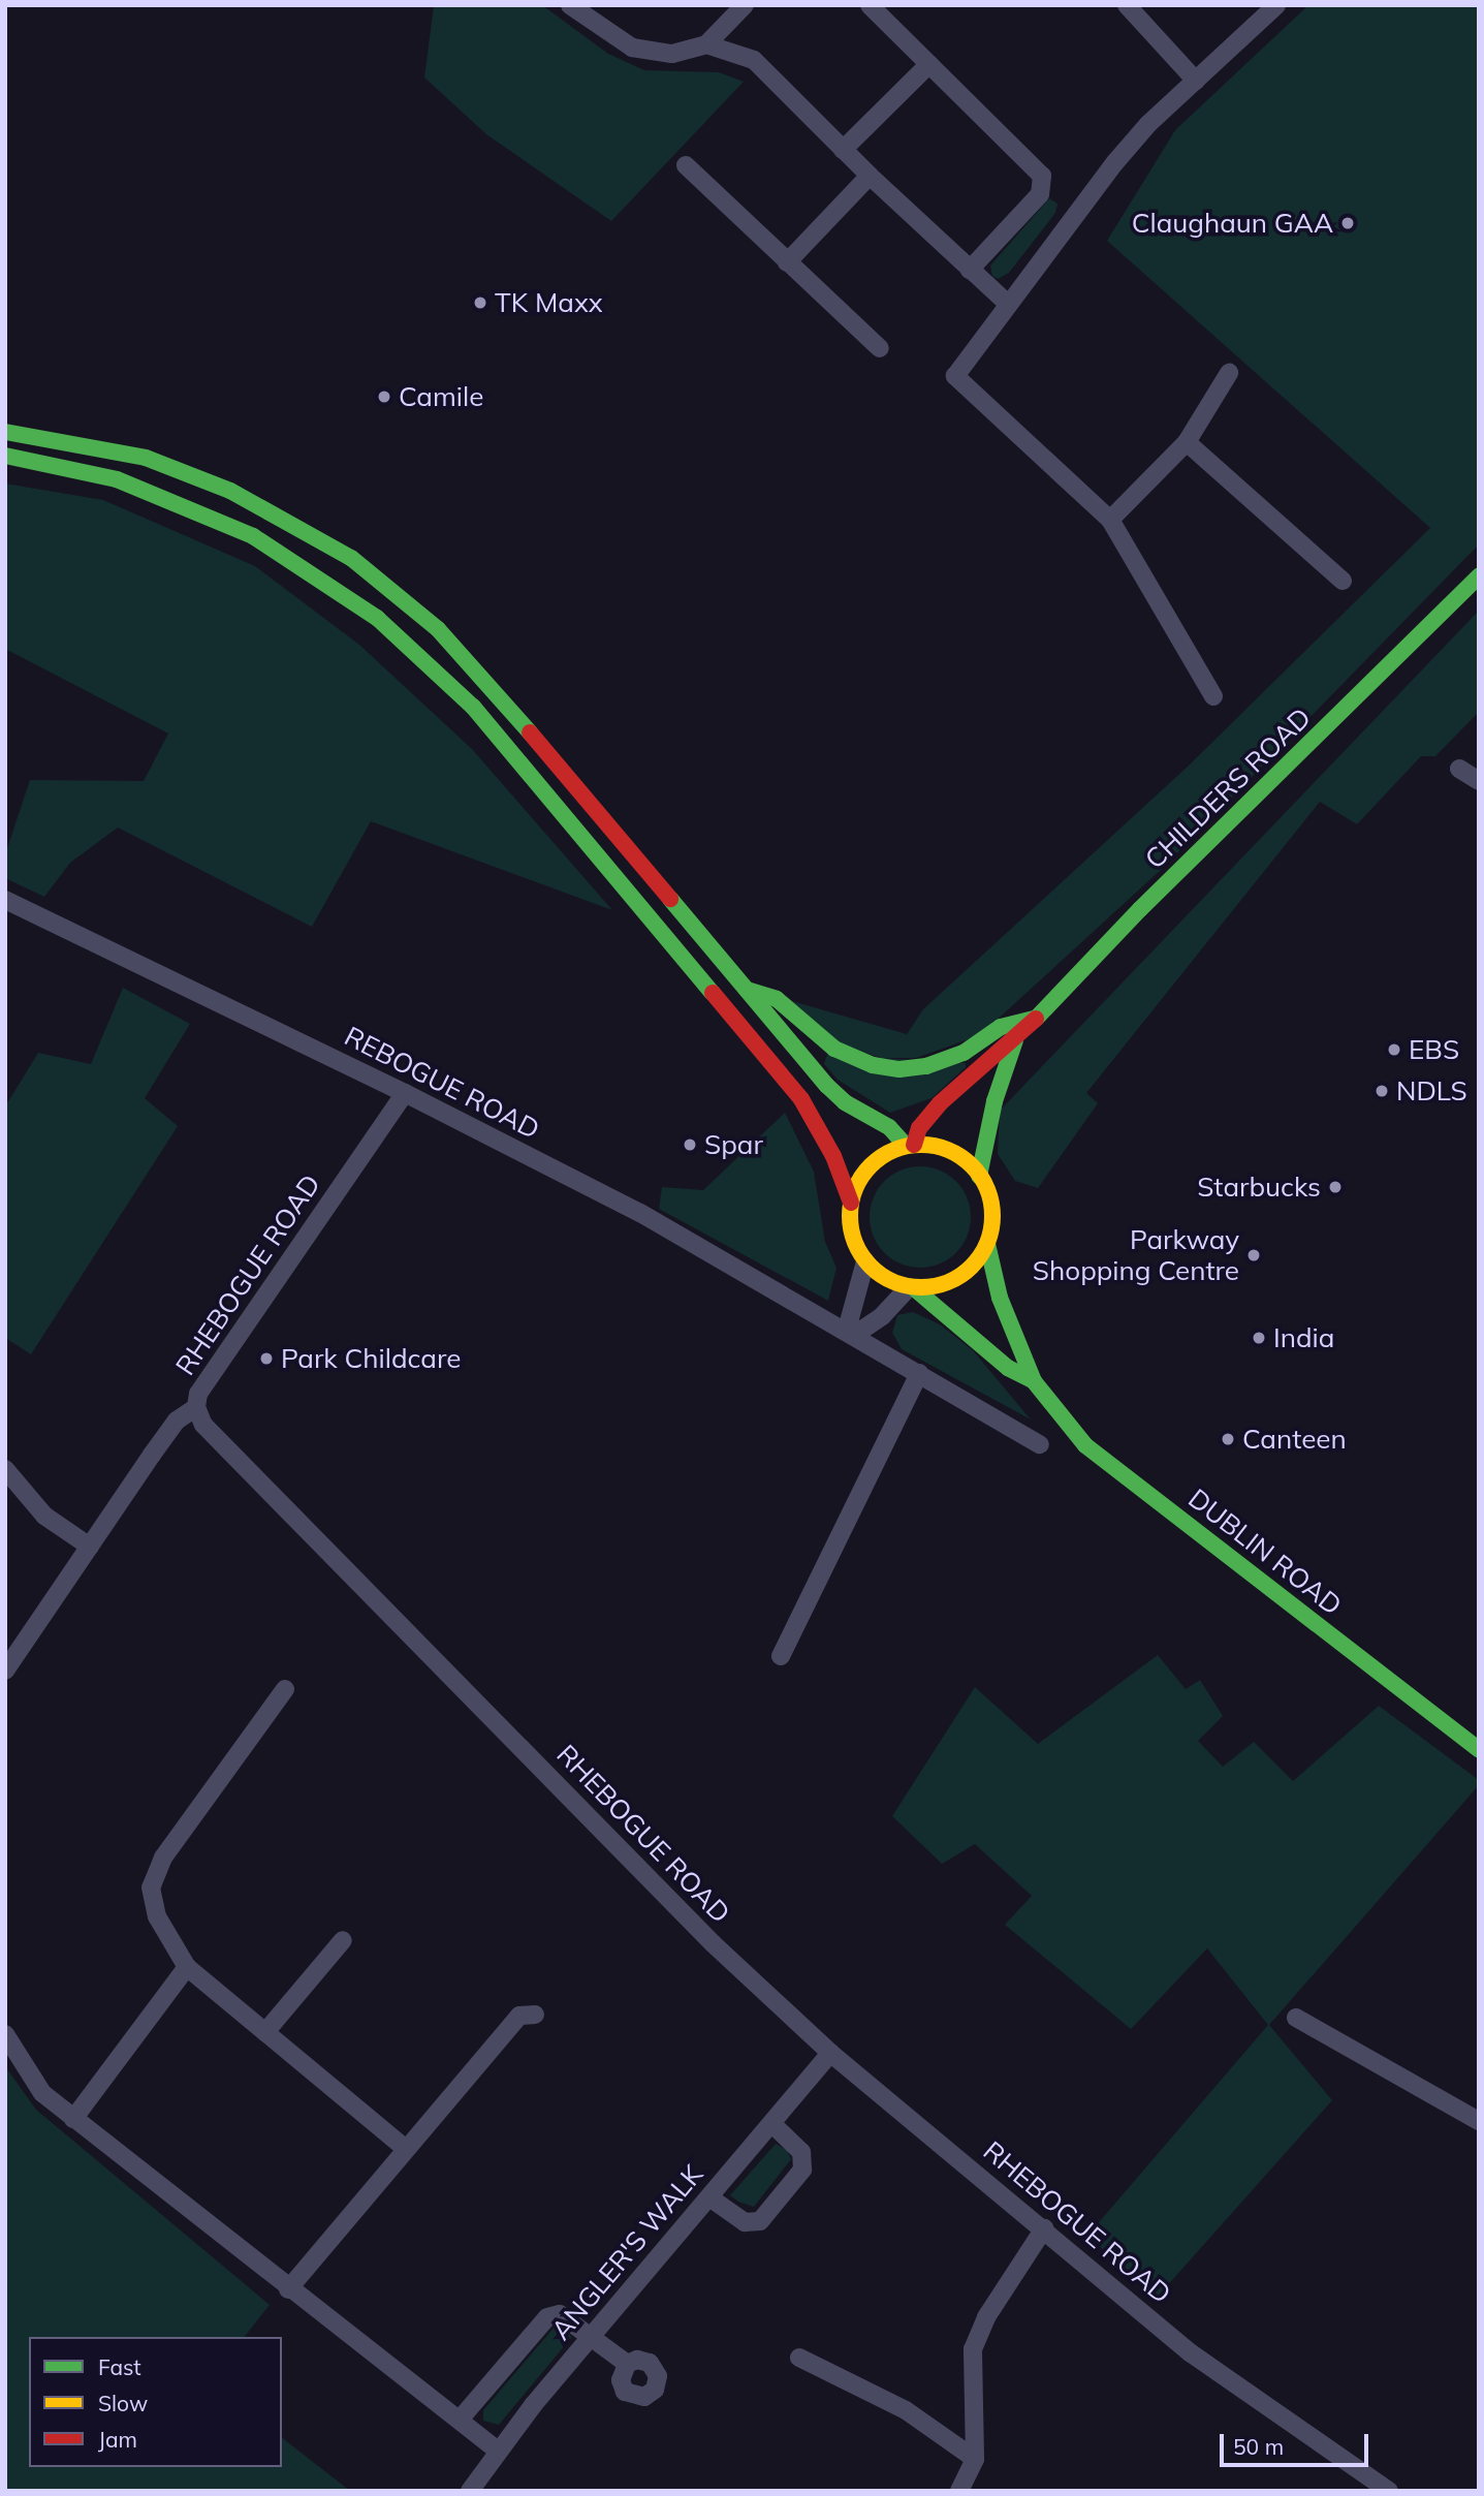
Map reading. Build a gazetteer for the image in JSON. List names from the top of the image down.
{
  "streets": {
    "main road": ["CHILDERS ROAD", "DUBLIN ROAD"],
    "street": ["REBOGUE ROAD", "RHEBOGUE ROAD", "ANGLER'S WALK"]
  },
  "crossings": [
    ["REBOGUE ROAD", "RHEBOGUE ROAD"],
    ["RHEBOGUE ROAD", "ANGLER'S WALK"]
  ],
  "places": [
    "Claughaun GAA",
    "TK Maxx",
    "Camile",
    "EBS",
    "NDLS",
    "Spar",
    "Starbucks",
    "Parkway Shopping Centre",
    "India",
    "Park Childcare",
    "Canteen"
  ],
  "legend": ["Fast", "Slow", "Jam"],
  "scale_bar": "50 m"
}
